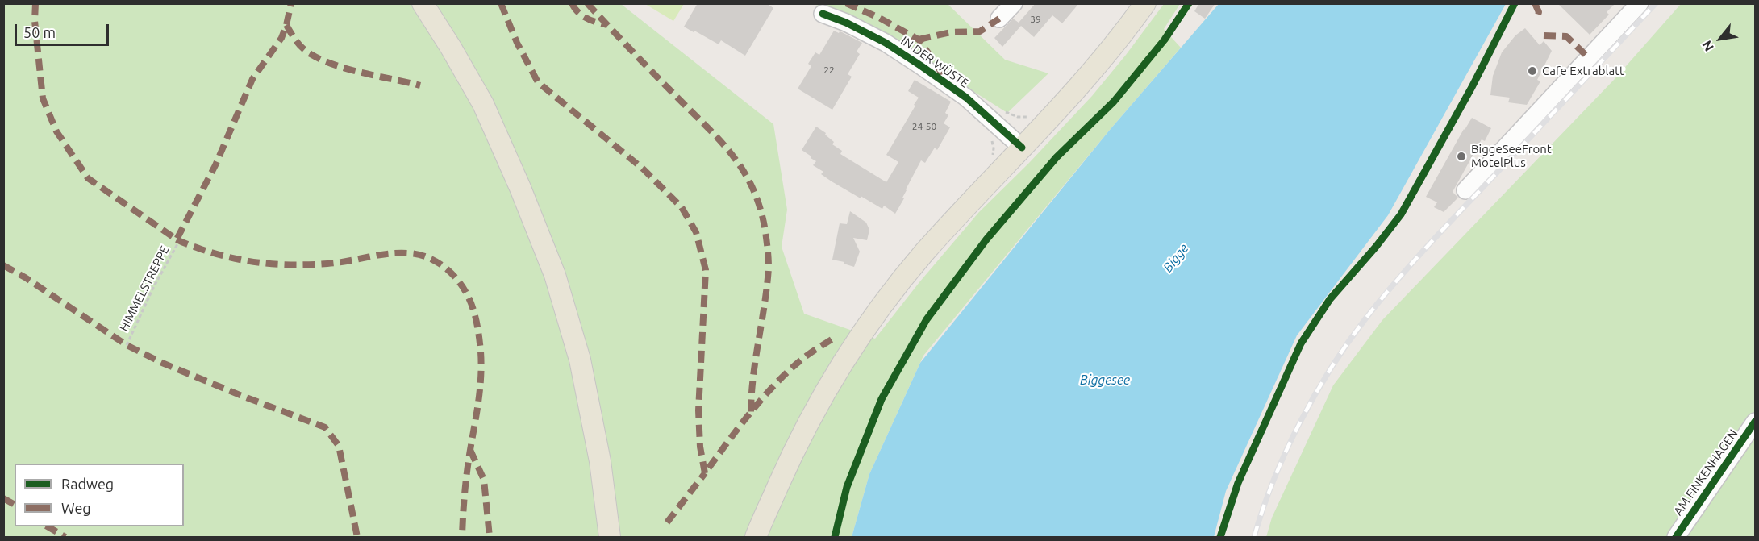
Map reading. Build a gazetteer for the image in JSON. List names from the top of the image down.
{
  "streets": {
    "street": ["IN DER WÜSTE", "AM FINKENHAGEN"],
    "path": ["HIMMELSTREPPE"]
  },
  "water": ["Bigge", "Biggesee"],
  "places": ["Cafe Extrablatt", "BiggeSeeFront MotelPlus"],
  "house_numbers": ["39", "22", "24-50"],
  "legend": ["Radweg", "Weg"],
  "scale_bar": "50 m",
  "north": "bottom left"
}
